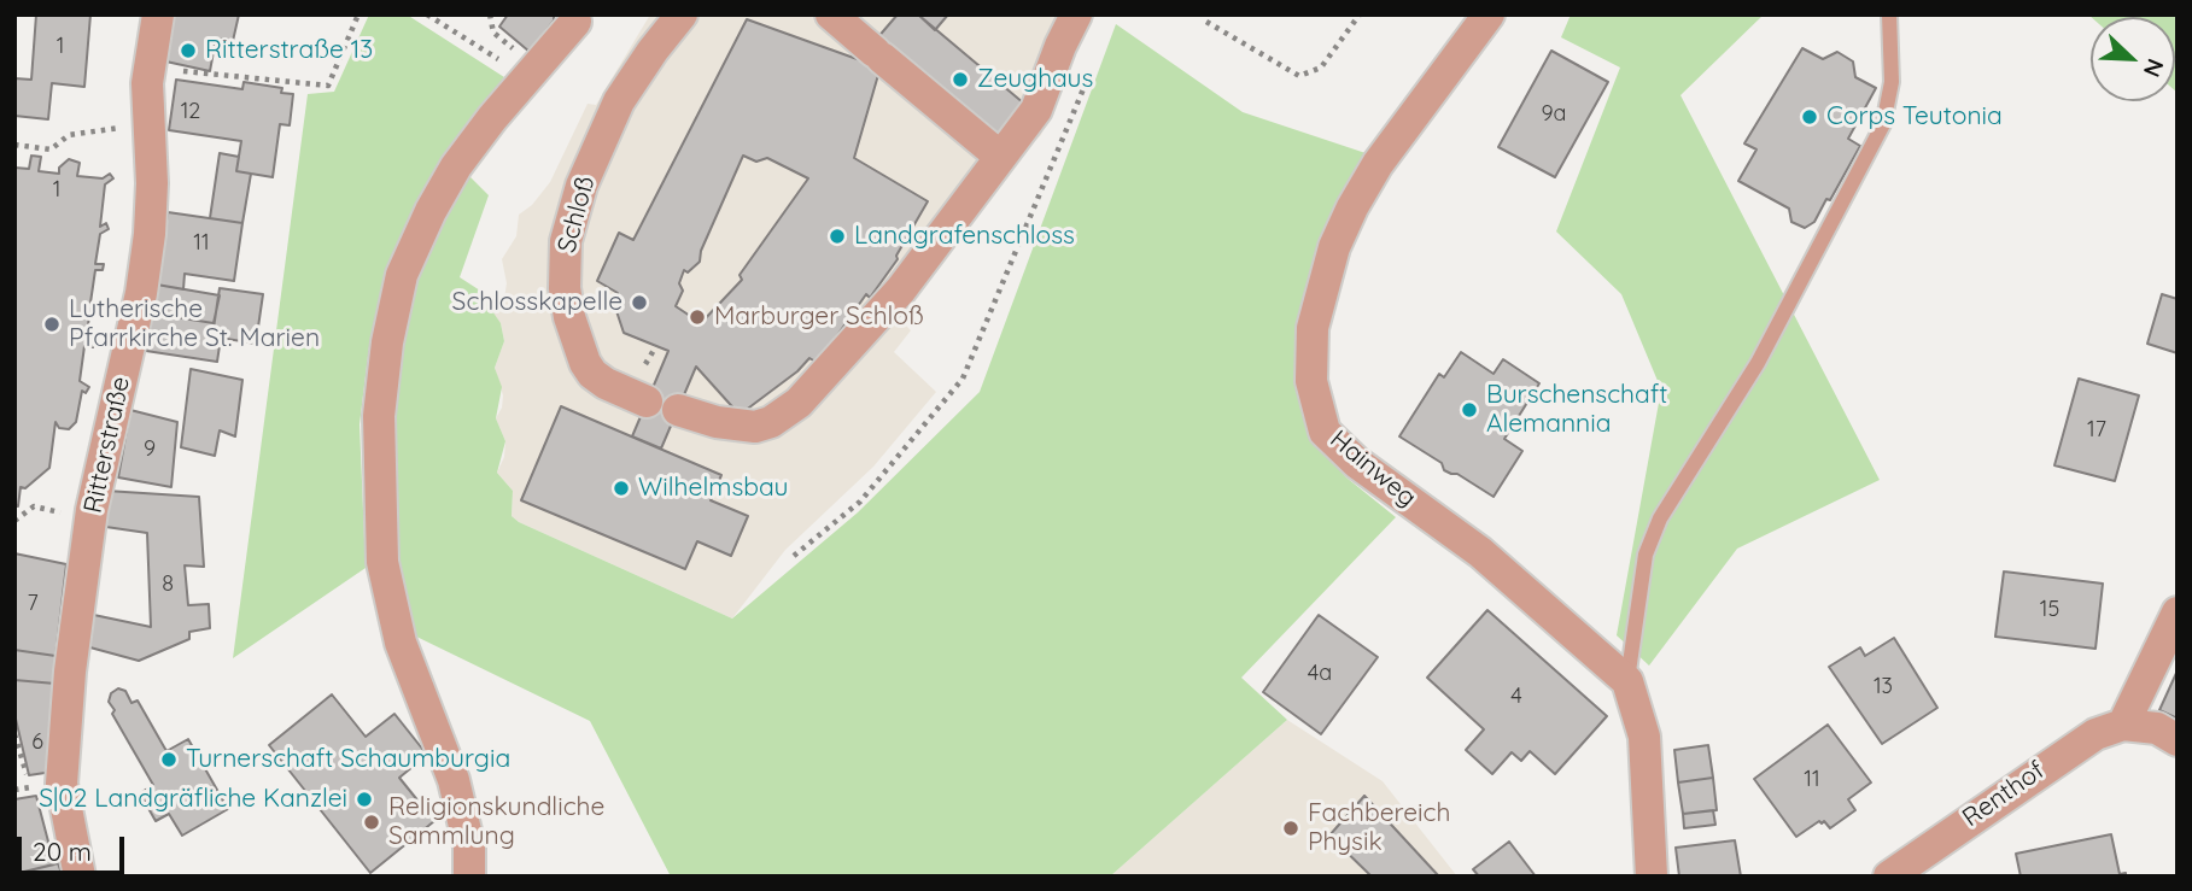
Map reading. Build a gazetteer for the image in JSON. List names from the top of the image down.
{
  "streets": {
    "street": [
      "Schloß",
      "Ritterstraße",
      "Hainweg",
      "Renthof"
    ]
  },
  "places": [
    "Ritterstraße 13",
    "Zeughaus",
    "Corps Teutonia",
    "Landgrafenschloss",
    "Schlosskapelle",
    "Marburger Schloß",
    "Lutherische Pfarrkirche St. Marien",
    "Burschenschaft Alemannia",
    "Wilhelmsbau",
    "Turnerschaft Schaumburgia",
    "S|02 Landgräfliche Kanzlei",
    "Religionskundliche Sammlung",
    "Fachbereich Physik"
  ],
  "house_numbers": [
    "1",
    "12",
    "9a",
    "1",
    "11",
    "17",
    "9",
    "8",
    "7",
    "15",
    "4a",
    "13",
    "4",
    "6",
    "11"
  ],
  "scale_bar": "20 m",
  "north": "bottom right"
}
